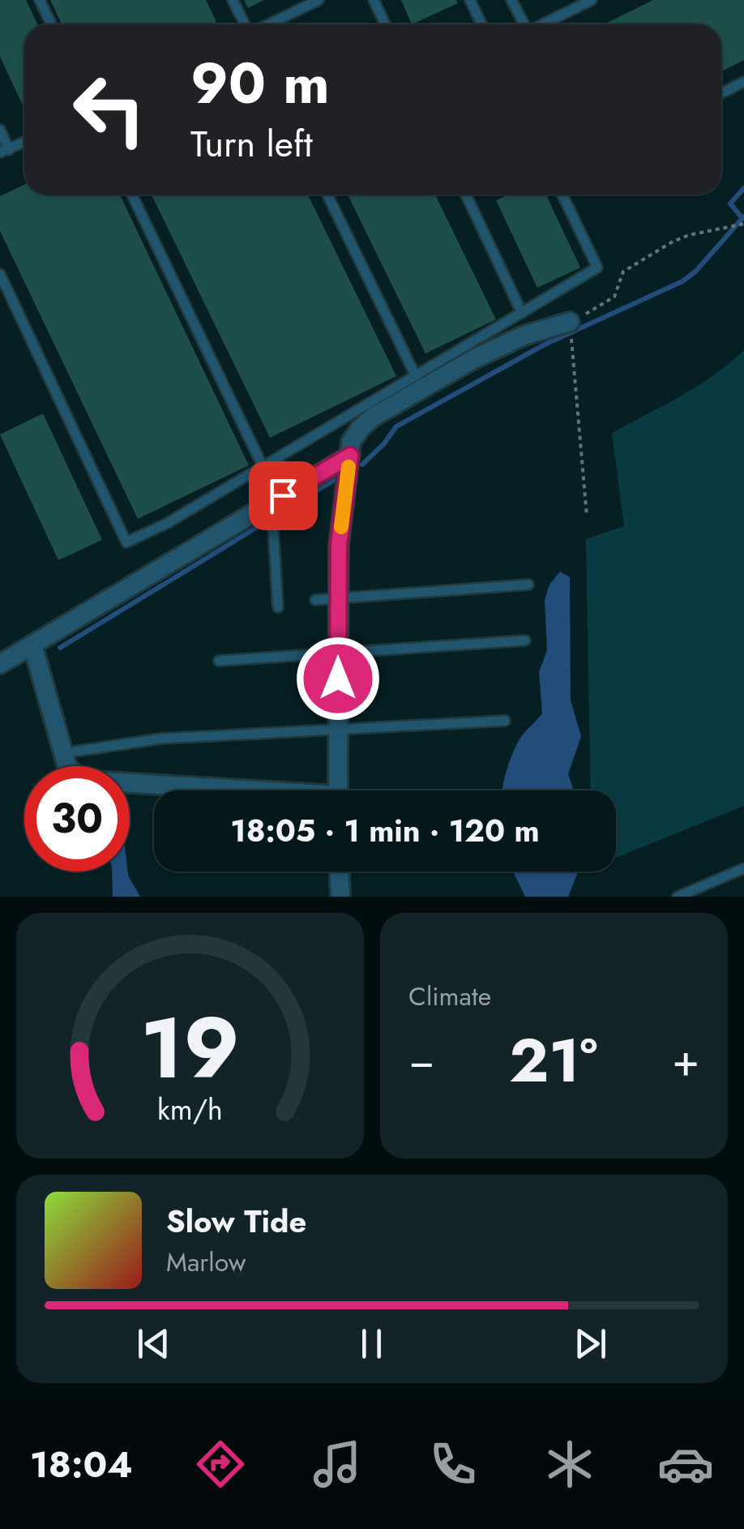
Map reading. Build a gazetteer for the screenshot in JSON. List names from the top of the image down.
{
  "page": {
    "turn": ["90 m", "Turn left"],
    "limit": "30",
    "trip": "18:05 · 1 min · 120 m",
    "tile": "Climate",
    "heat": ["−", "21°", "+"],
    "song": ["Slow Tide", "Marlow"],
    "tabs": "18:04",
    "gauge": ["19", "km/h"]
  }
}
